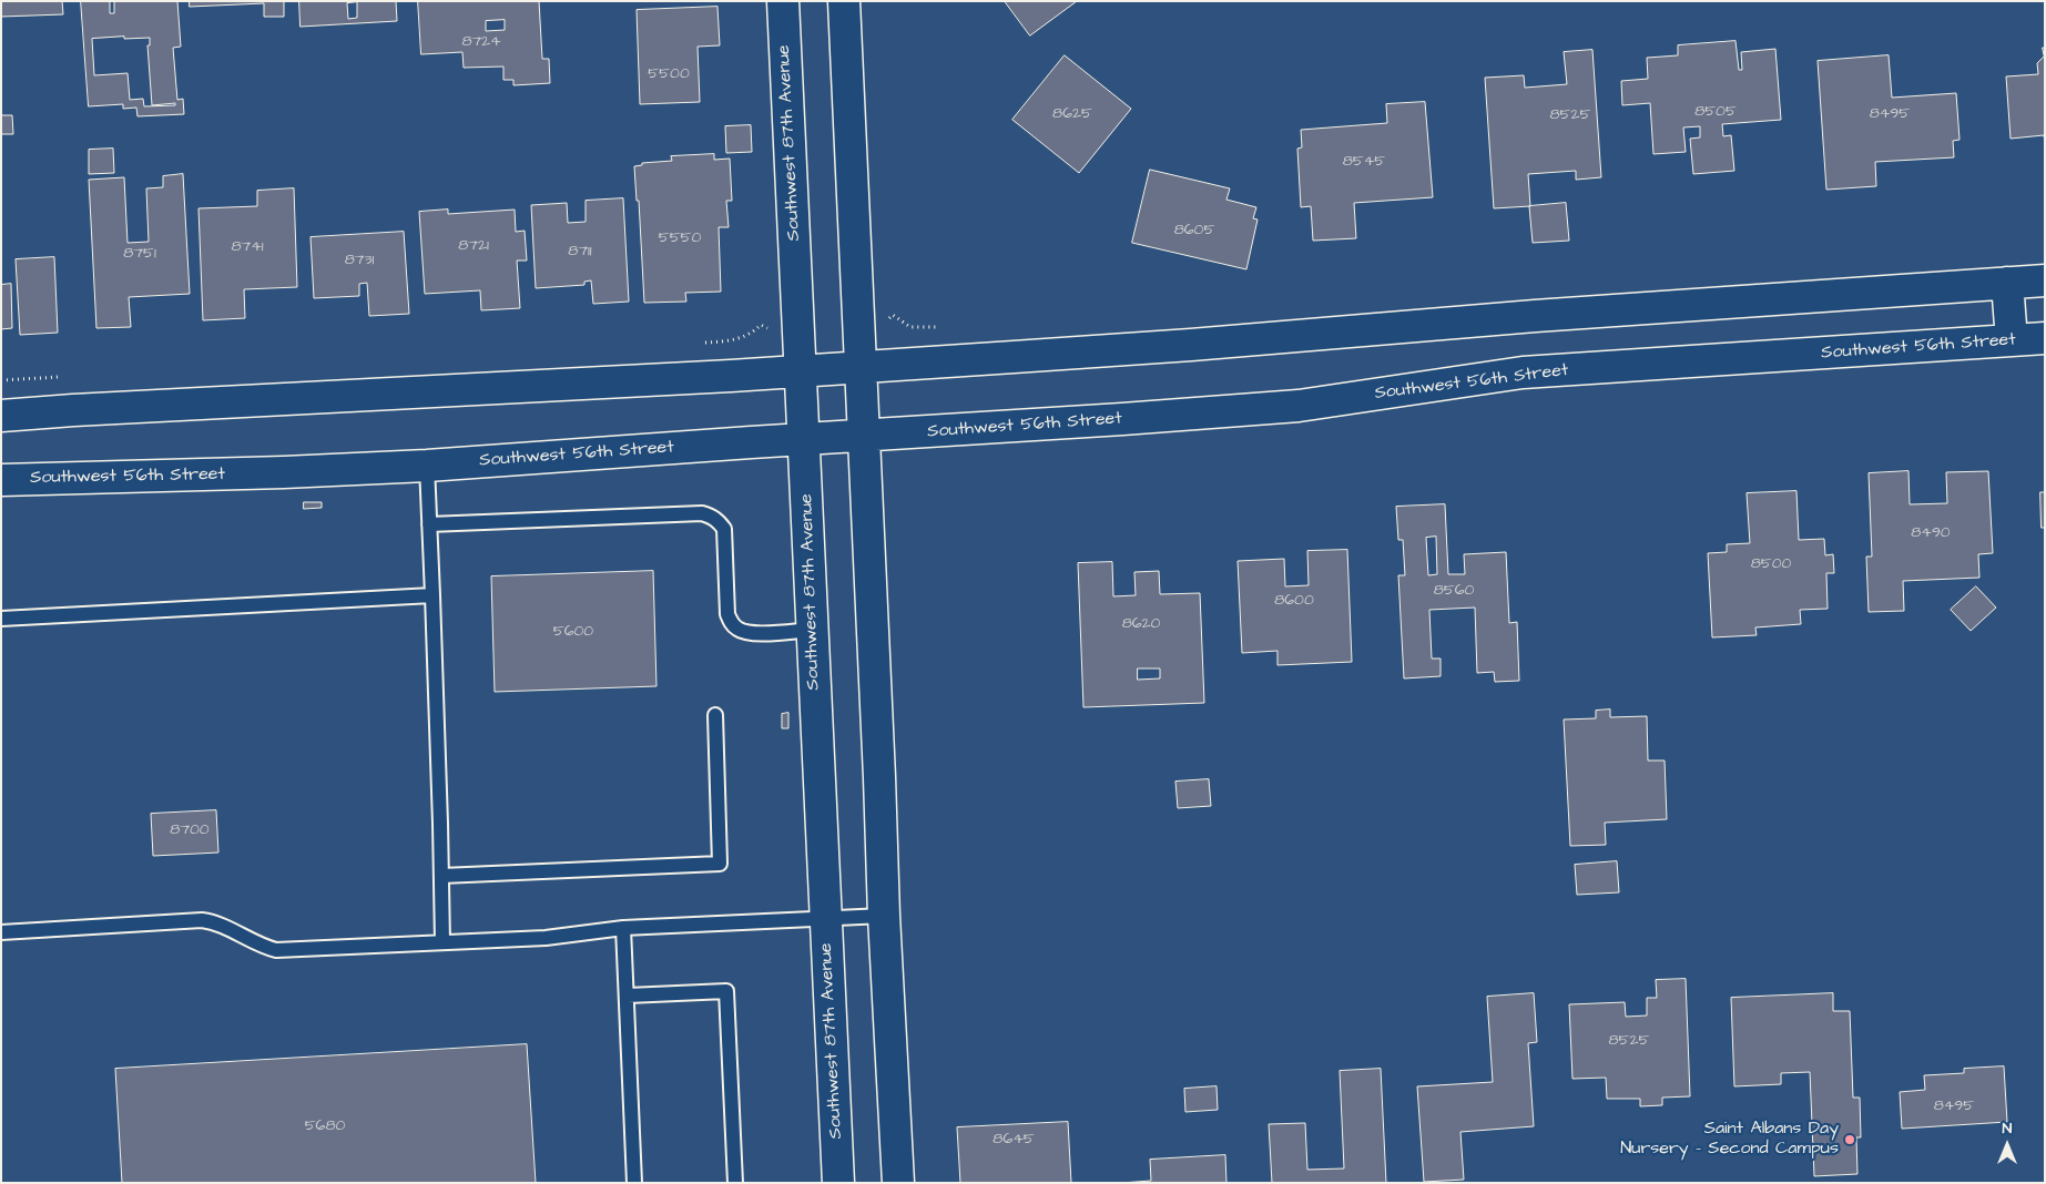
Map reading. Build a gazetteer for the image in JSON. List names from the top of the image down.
{
  "streets": {
    "main road": ["Southwest 87th Avenue", "Southwest 56th Street"]
  },
  "crossings": [
    ["Southwest 87th Avenue", "Southwest 56th Street"]
  ],
  "places": ["Saint Albans Day Nursery - Second Campus"],
  "house_numbers": [
    "8724",
    "5500",
    "8505",
    "8625",
    "8495",
    "8525",
    "8545",
    "8605",
    "5550",
    "8721",
    "8741",
    "8711",
    "8751",
    "8731",
    "8490",
    "8500",
    "8560",
    "8600",
    "8620",
    "5600",
    "8700",
    "8525",
    "8495",
    "5680",
    "8645"
  ],
  "north": "top"
}
